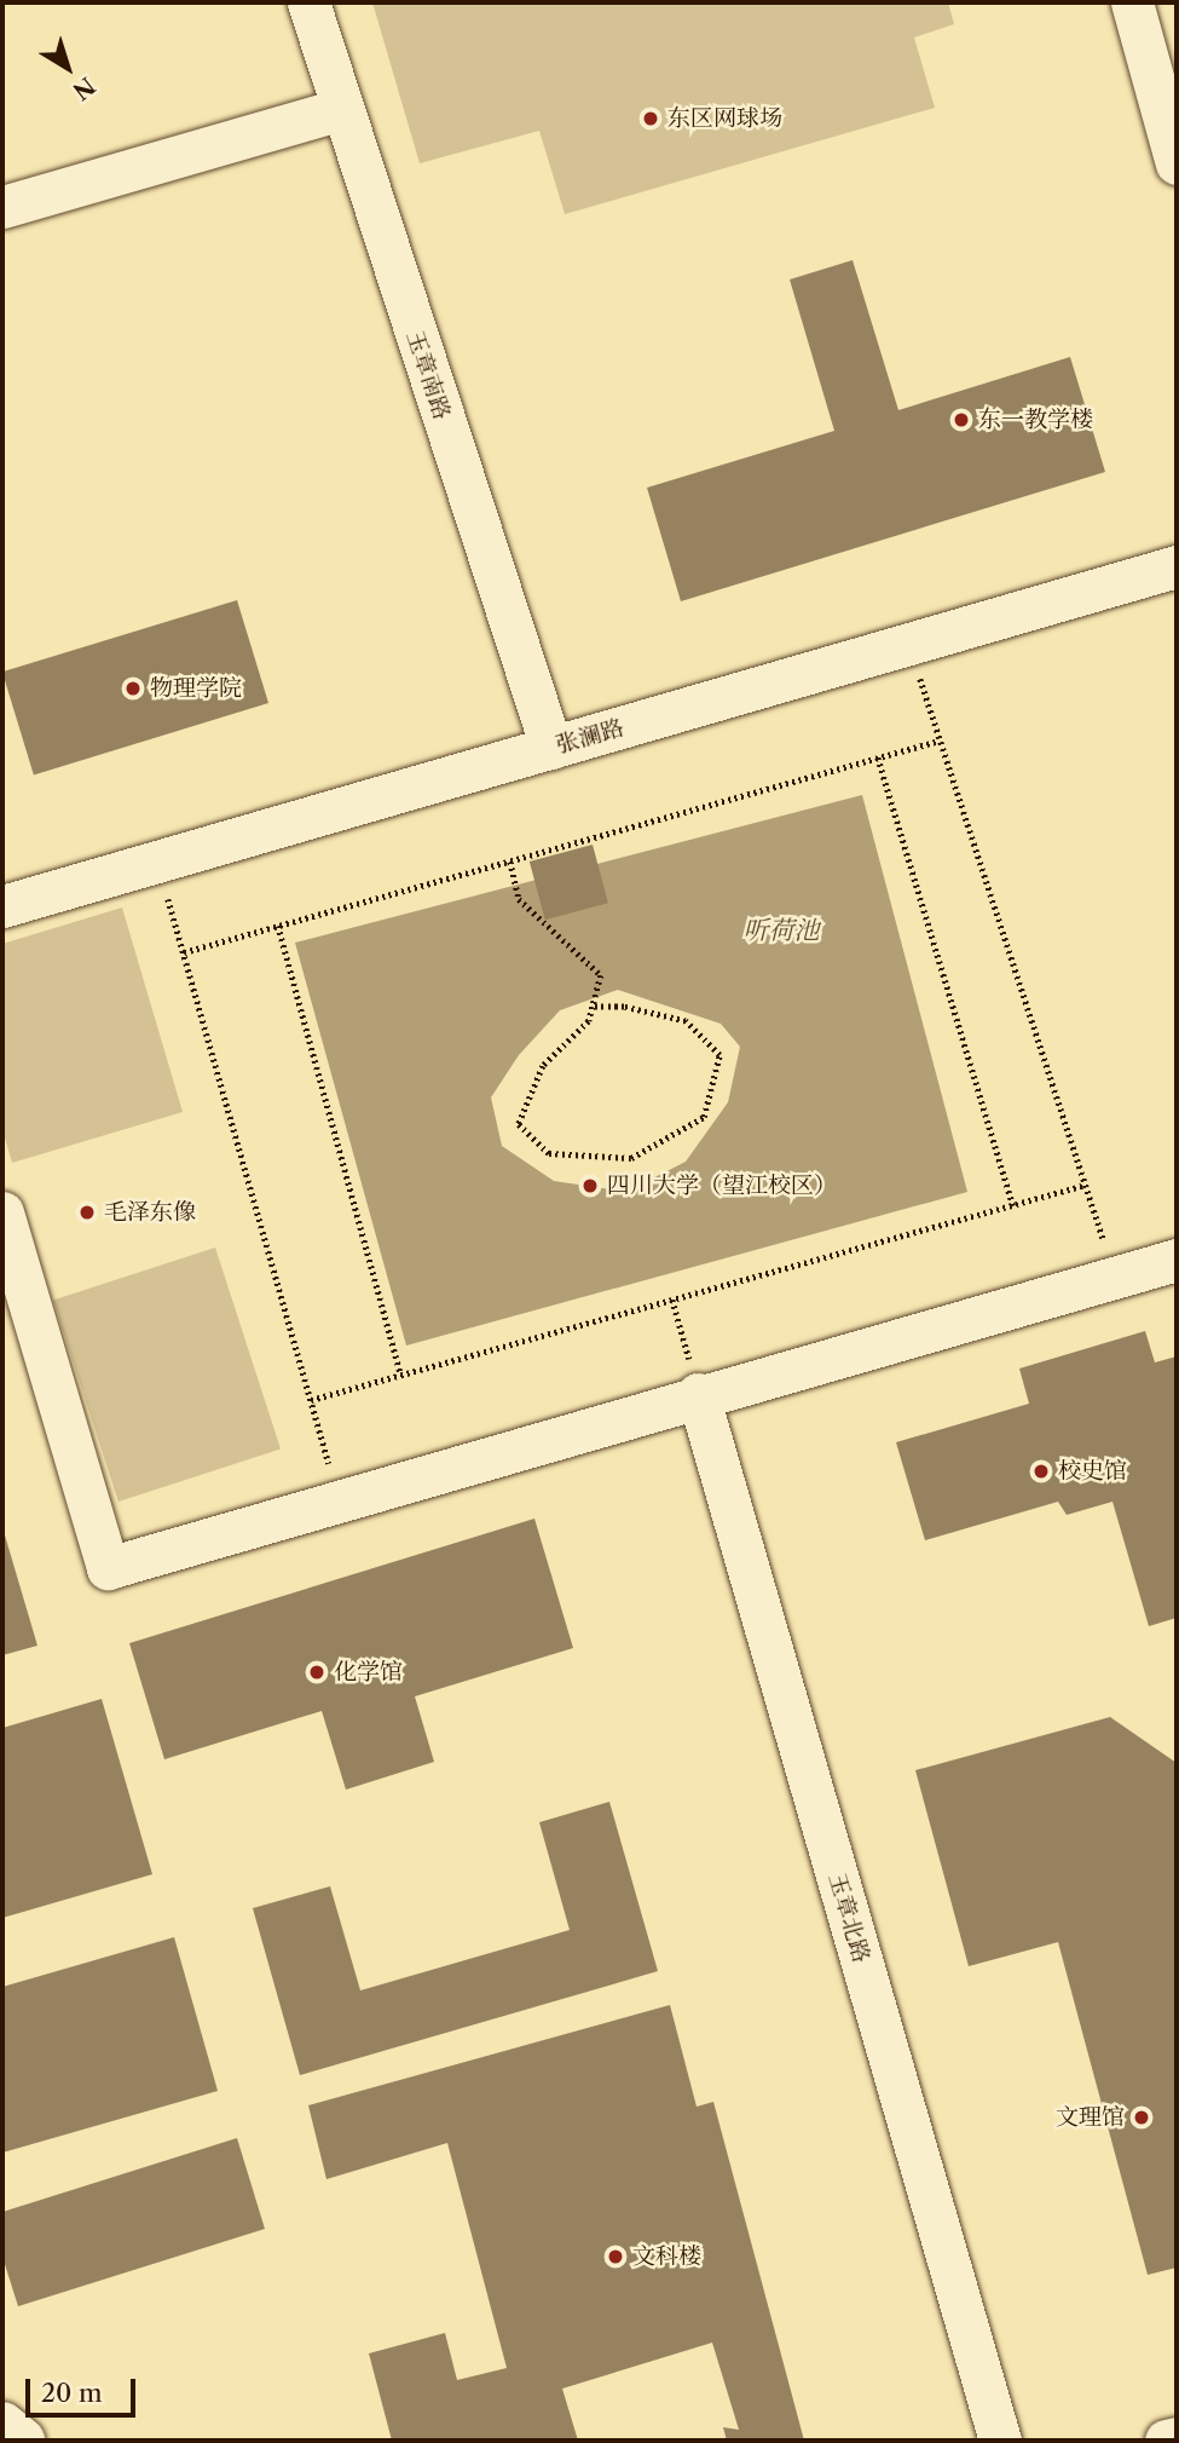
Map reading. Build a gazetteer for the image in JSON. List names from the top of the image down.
{
  "streets": {
    "street": ["玉章南路", "张澜路", "玉章北路"]
  },
  "crossings": [
    ["玉章南路", "张澜路"]
  ],
  "water": ["听荷池"],
  "places": [
    "东区网球场",
    "东一教学楼",
    "物理学院",
    "四川大学（望江校区）",
    "毛泽东像",
    "校史馆",
    "化学馆",
    "文理馆",
    "文科楼"
  ],
  "scale_bar": "20 m",
  "north": "bottom right"
}
